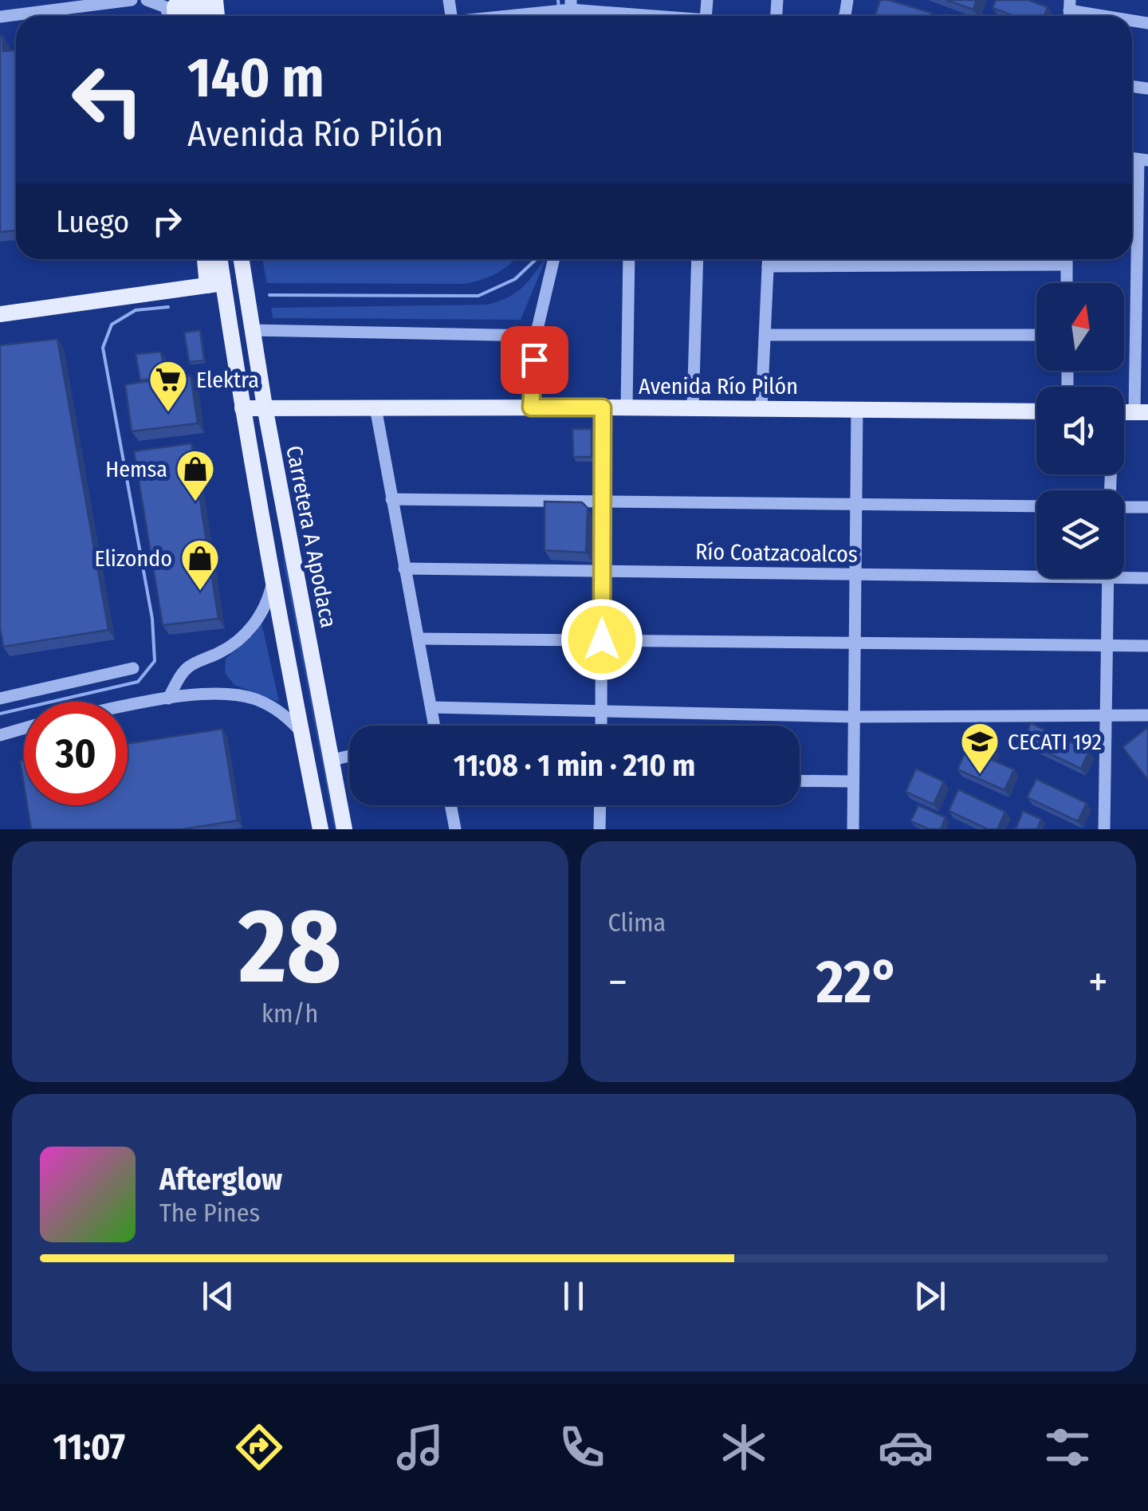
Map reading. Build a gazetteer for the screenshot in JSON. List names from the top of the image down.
{
  "streets": {
    "main road": ["Avenida Río Pilón", "Carretera A Apodaca"],
    "street": ["Río Coatzacoalcos"]
  },
  "crossings": [
    ["Avenida Río Pilón", "Carretera A Apodaca"]
  ],
  "places": {
    "supermarket": ["Elektra"],
    "shop": ["Hemsa", "Elizondo"],
    "school or university": ["CECATI 192"]
  },
  "north": "top",
  "page": {
    "turn": ["140 m", "Avenida Río Pilón"],
    "then": "Luego",
    "limit": "30",
    "trip": "11:08 · 1 min · 210 m",
    "tile": [
      ["28", "km/h"],
      "Clima"
    ],
    "heat": ["−", "22°", "+"],
    "song": ["Afterglow", "The Pines"],
    "tabs": "11:07"
  }
}
